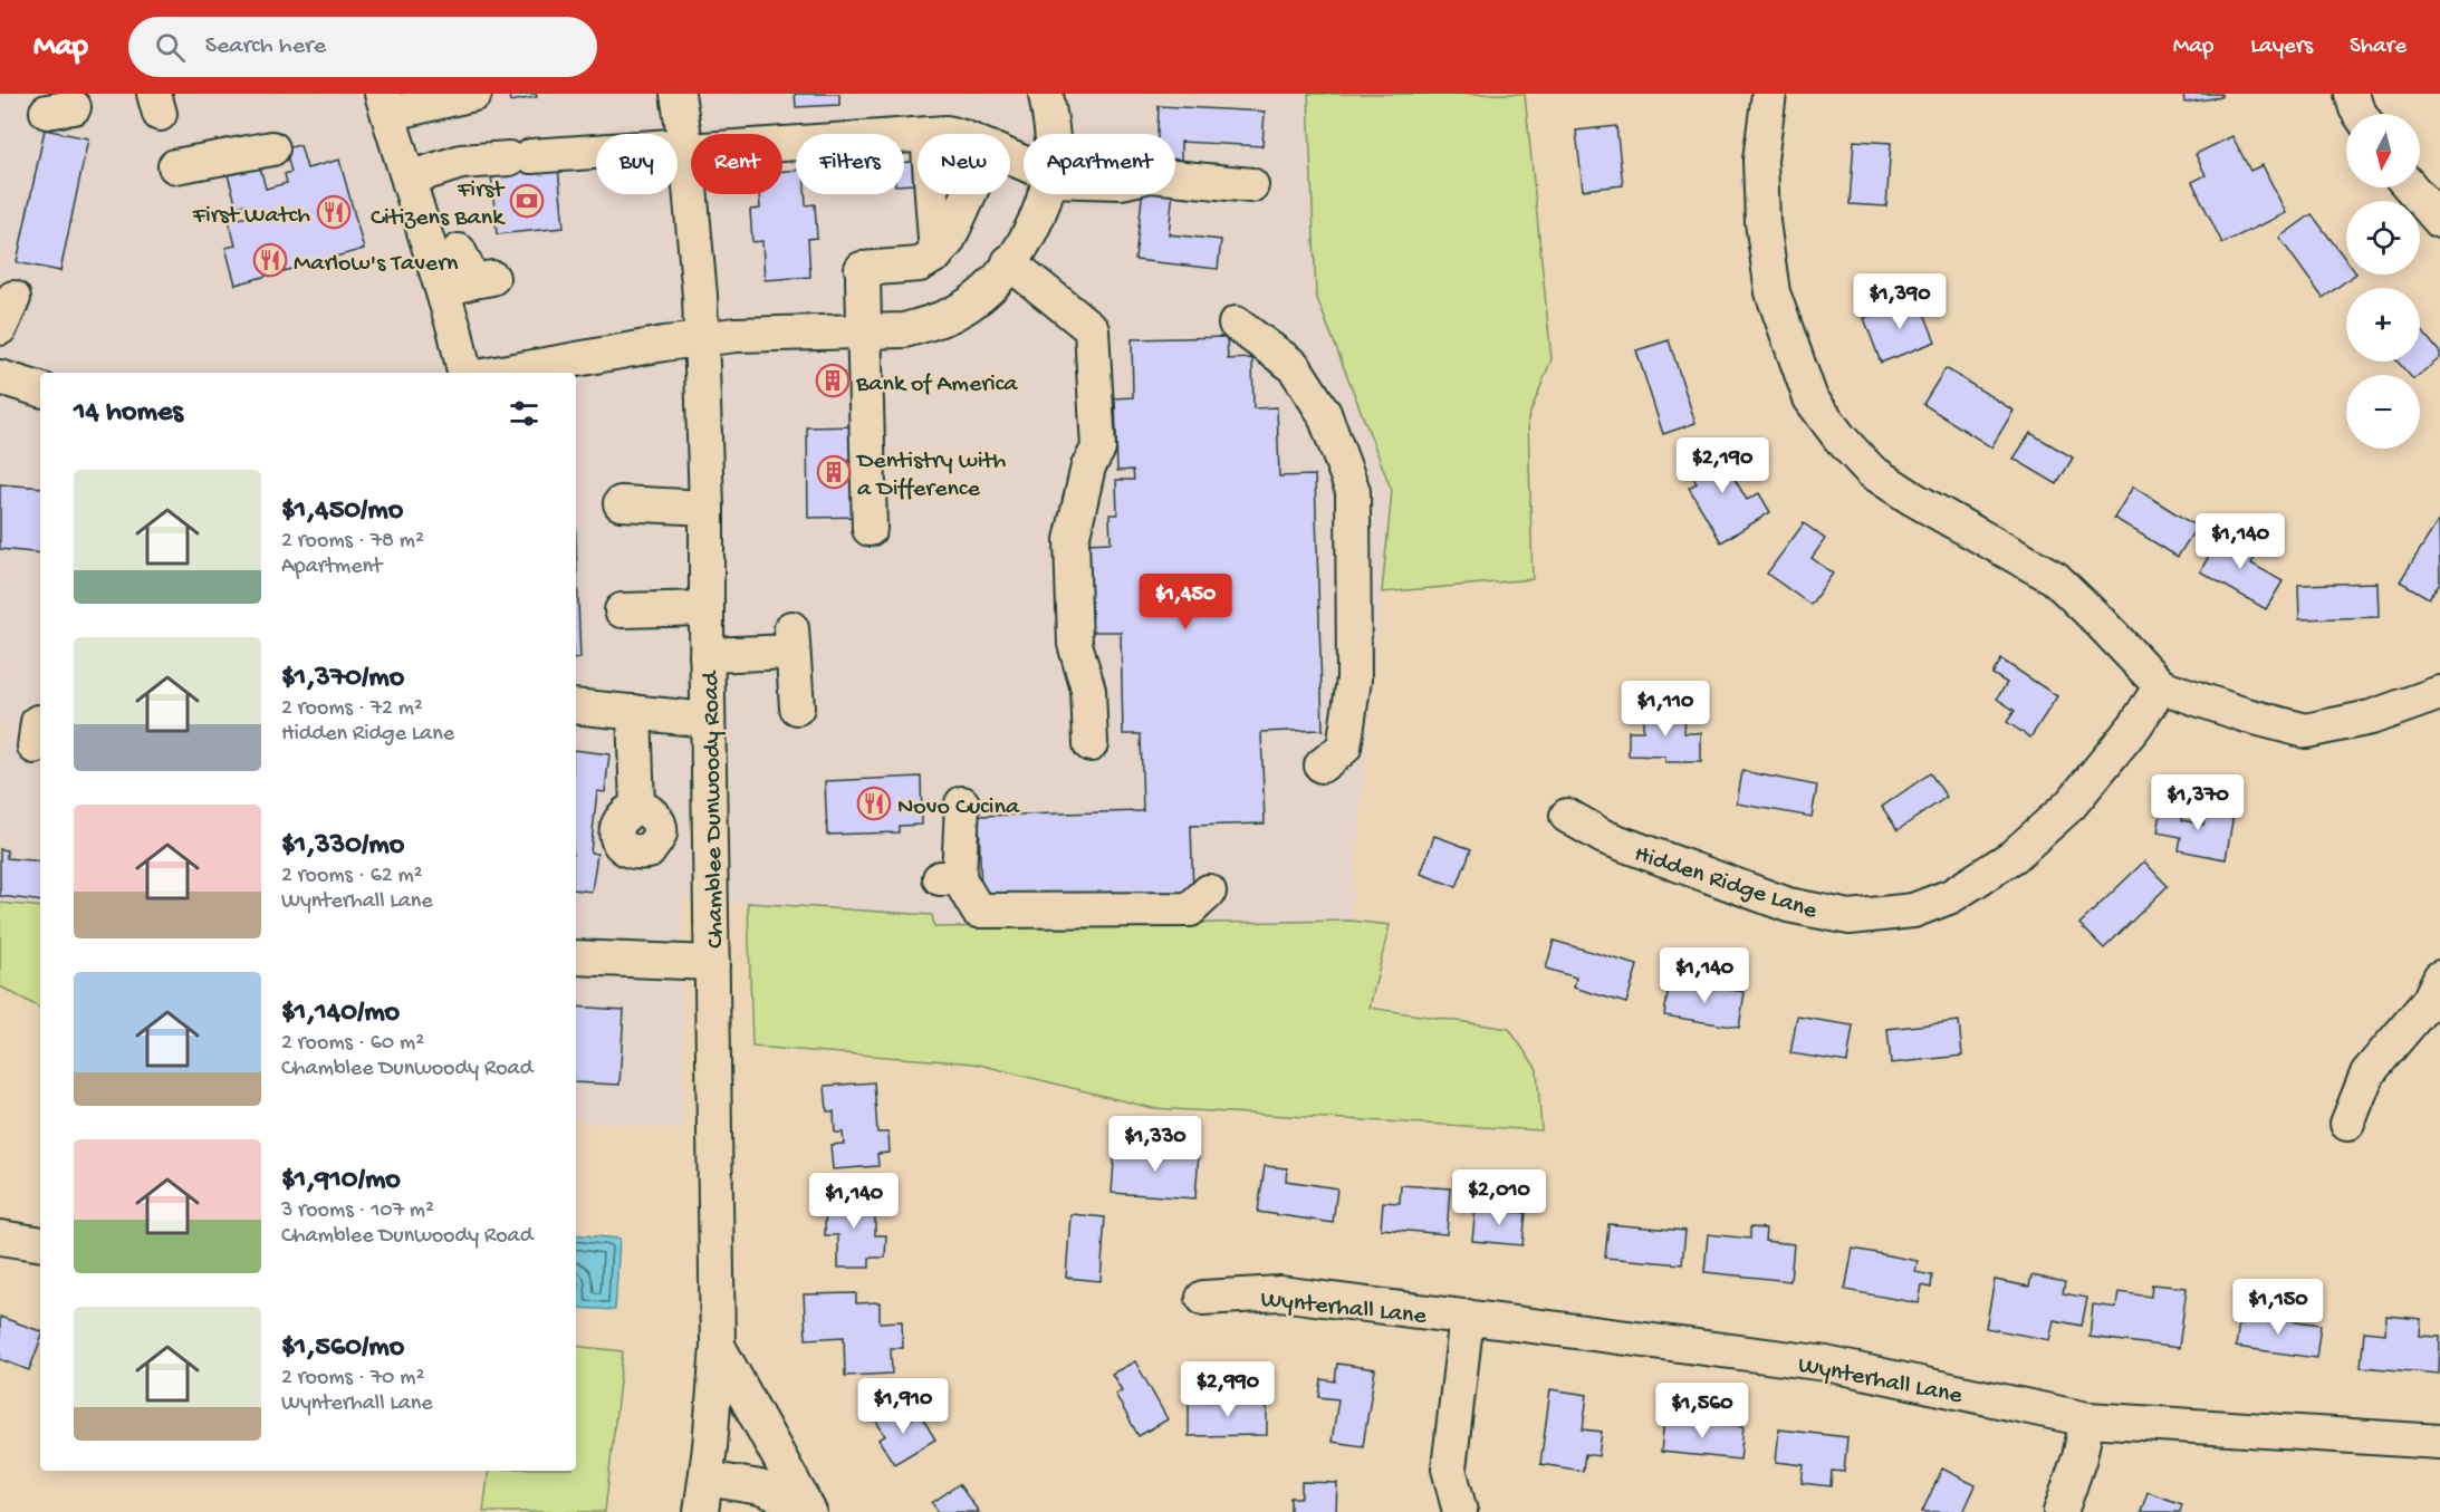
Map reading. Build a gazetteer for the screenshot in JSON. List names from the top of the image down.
{
  "streets": {
    "street": ["Chamblee Dunwoody Road", "Hidden Ridge Lane", "Wynterhall Lane"]
  },
  "places": {
    "bank": ["First Citizens Bank"],
    "restaurant": ["First Watch", "Marlow's Tavern", "Novo Cucina"],
    "building": ["Bank of America", "Dentistry with a Difference"]
  },
  "north": "bottom",
  "page": {
    "header": "Map",
    "search": "Search here",
    "nav": ["Map", "Layers", "Share"],
    "map_buttons": ["+", "−"],
    "chip": [
      "Buy",
      "Rent",
      "Filters",
      "New",
      "Apartment"
    ],
    "price": [
      "$1,390",
      "$2,190",
      "$1,140",
      "$1,450",
      "$1,110",
      "$1,370",
      "$1,140",
      "$1,330",
      "$2,010",
      "$1,140",
      "$1,150",
      "$2,990",
      "$1,910",
      "$1,560"
    ],
    "heading": "14 homes",
    "list": [
      {
        "name": "$1,450/mo",
        "note": "2 rooms · 78 m² · Apartment"
      },
      {
        "name": "$1,370/mo",
        "note": "2 rooms · 72 m² · Hidden Ridge Lane"
      },
      {
        "name": "$1,330/mo",
        "note": "2 rooms · 62 m² · Wynterhall Lane"
      },
      {
        "name": "$1,140/mo",
        "note": "2 rooms · 60 m² · Chamblee Dunwoody Road"
      },
      {
        "name": "$1,910/mo",
        "note": "3 rooms · 107 m² · Chamblee Dunwoody Road"
      },
      {
        "name": "$1,560/mo",
        "note": "2 rooms · 70 m² · Wynterhall Lane"
      }
    ]
  }
}
